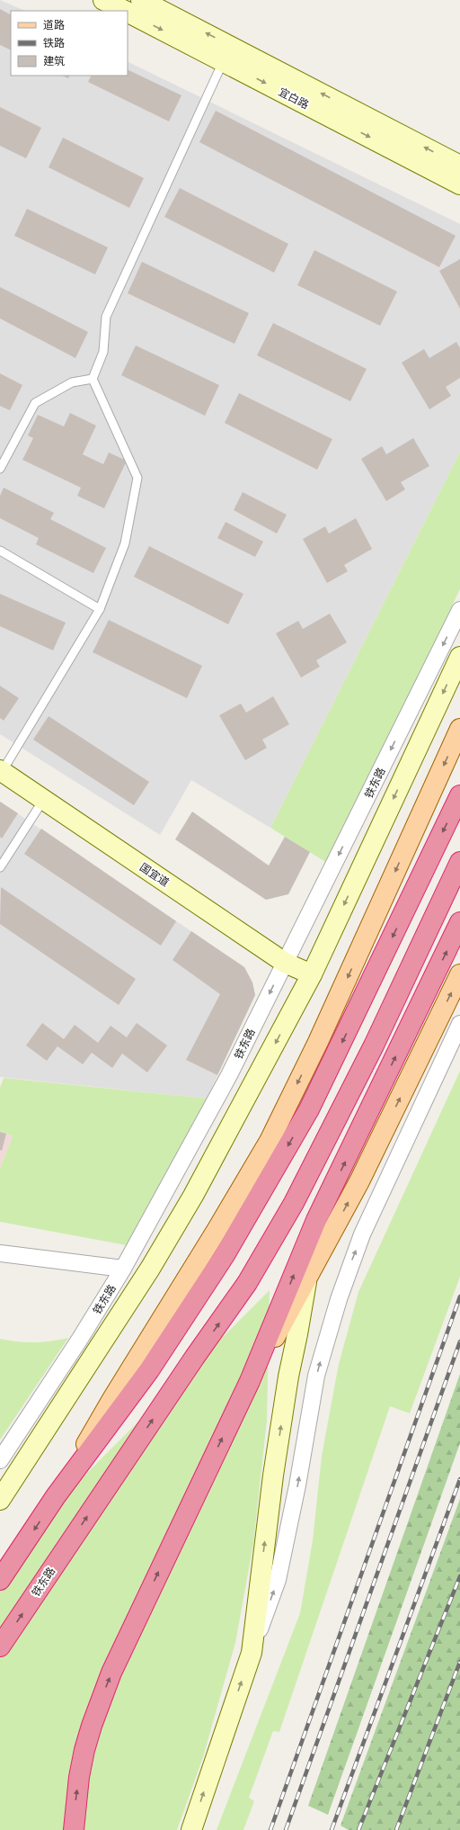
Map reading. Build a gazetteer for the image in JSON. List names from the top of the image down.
{
  "streets": {
    "highway": ["铁东路"],
    "street": ["宜白路", "国宜道"]
  },
  "crossings": [
    ["铁东路", "国宜道"]
  ],
  "legend": ["道路", "铁路", "建筑"]
}
